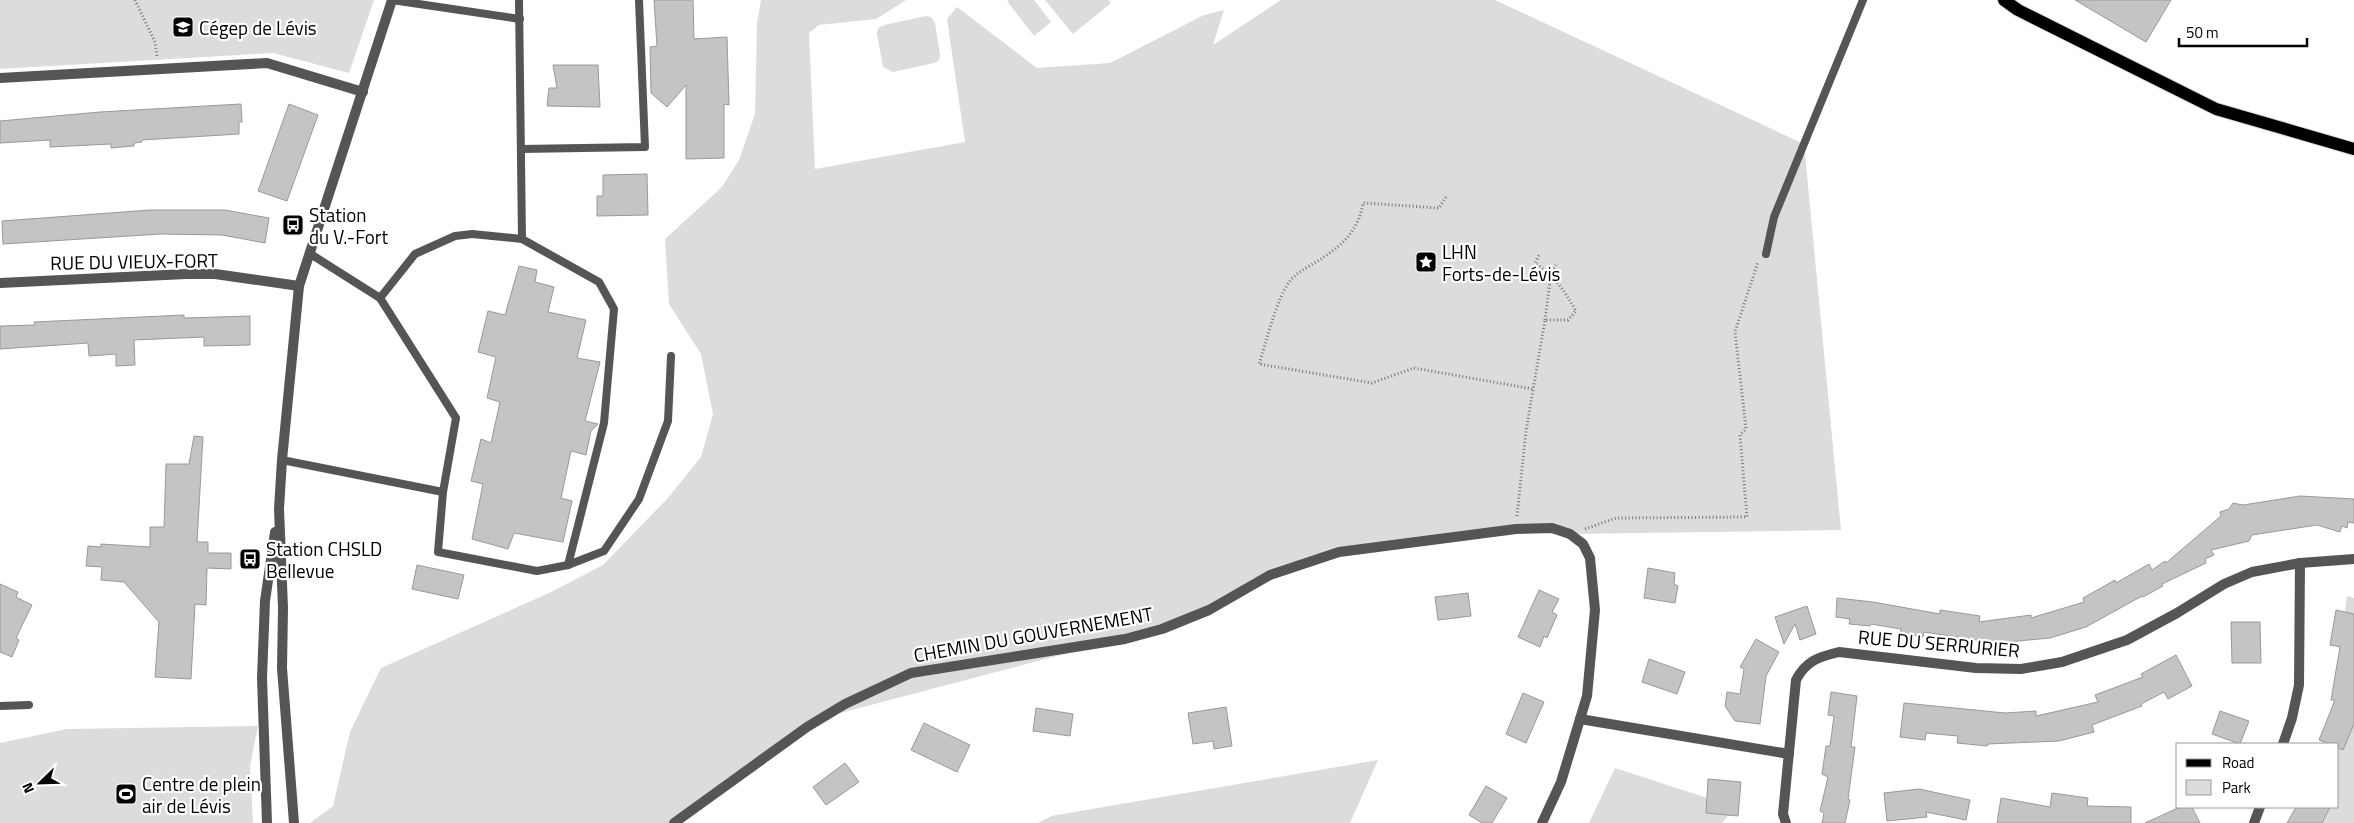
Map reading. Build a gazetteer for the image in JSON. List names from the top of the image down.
{
  "streets": {
    "street": ["RUE DU VIEUX-FORT", "CHEMIN DU GOUVERNEMENT", "RUE DU SERRURIER"]
  },
  "places": {
    "school or university": ["Cégep de Lévis"],
    "bus stop": ["Station du V.-Fort", "Station CHSLD Bellevue"],
    "place": ["LHN Forts-de-Lévis"],
    "sports": ["Centre de plein air de Lévis"]
  },
  "legend": ["Road", "Park"],
  "scale_bar": "50 m",
  "north": "bottom left"
}
